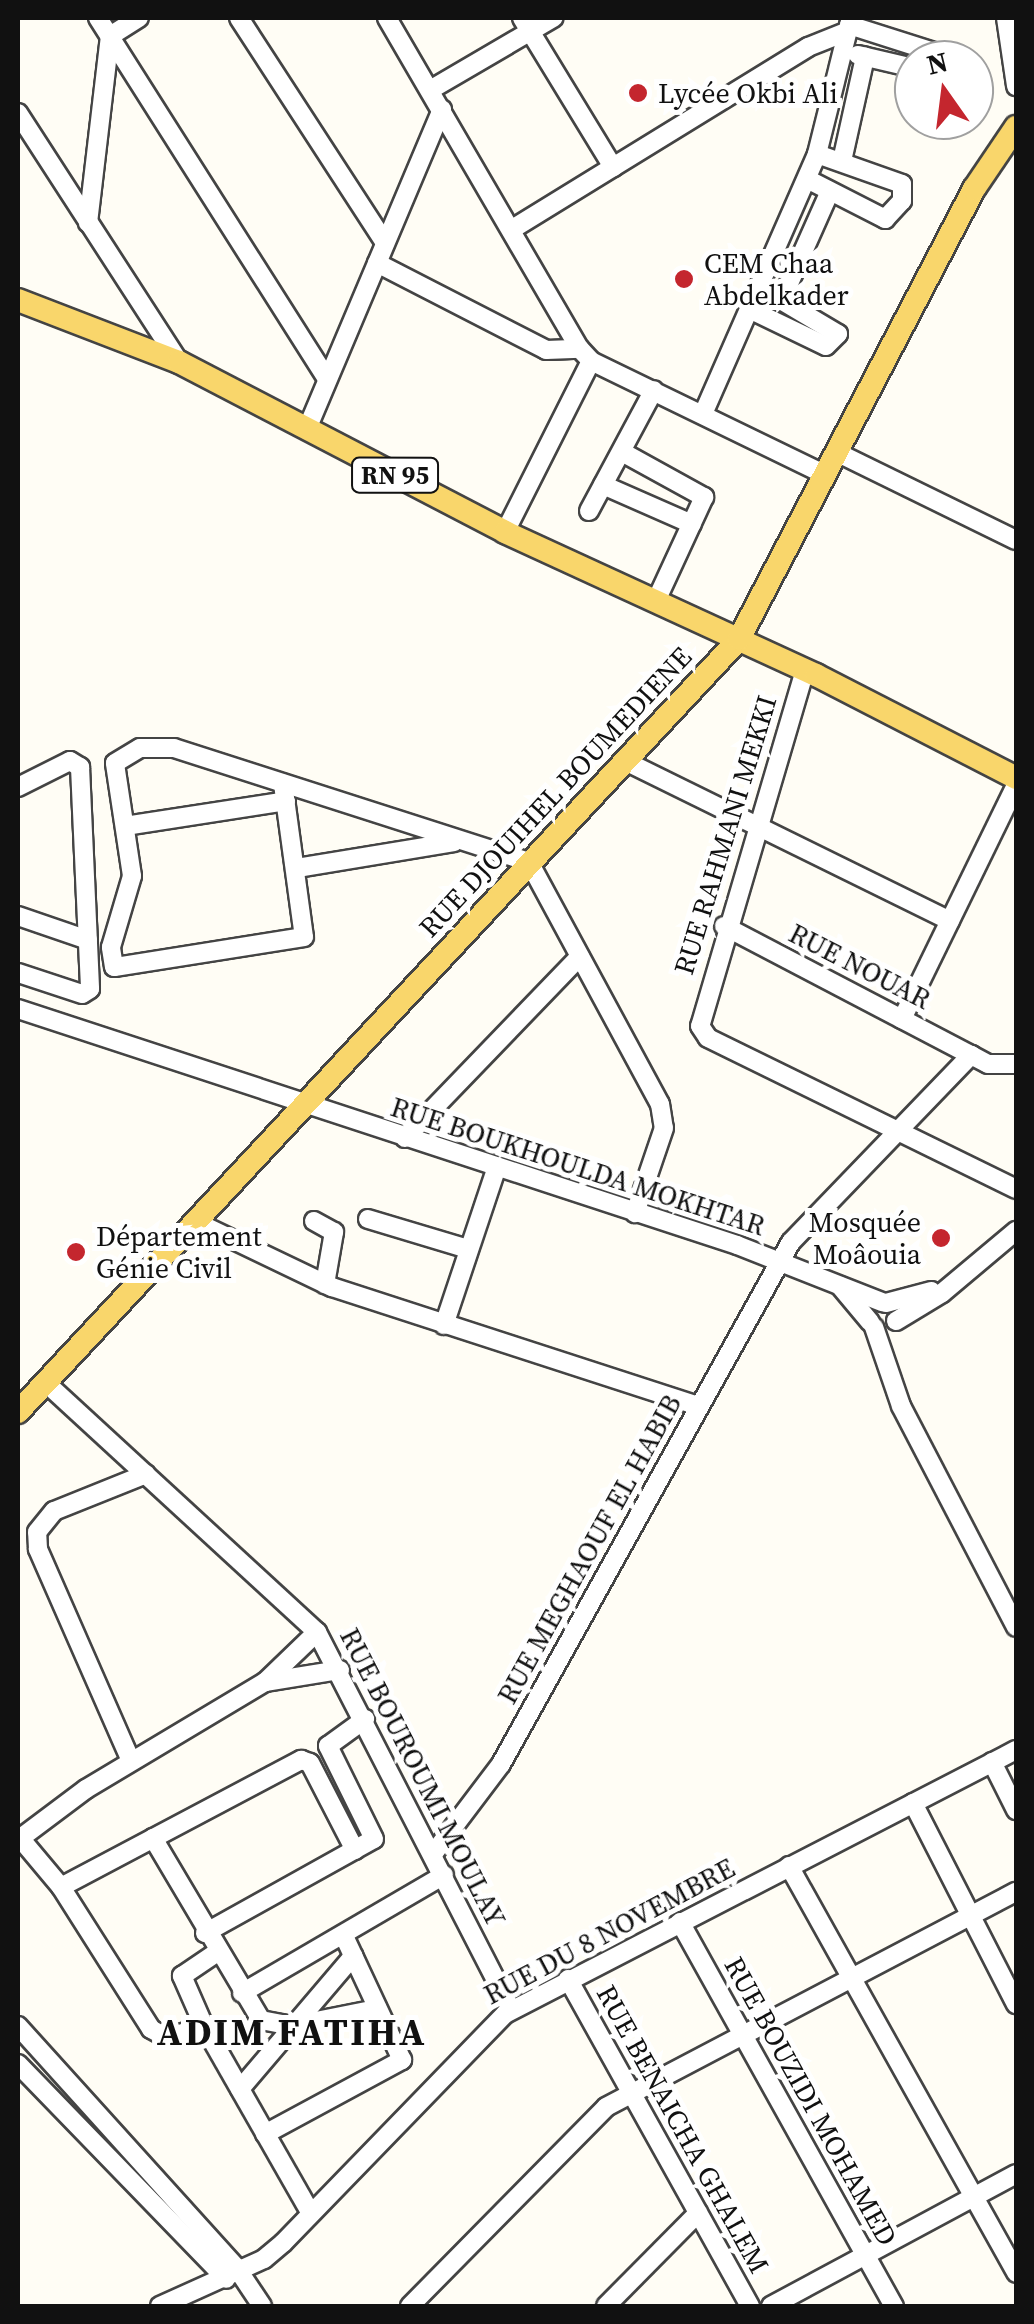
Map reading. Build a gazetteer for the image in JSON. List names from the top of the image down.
{
  "streets": {
    "main road": ["RN 95", "RUE DJOUIHEL BOUMEDIENE"],
    "street": [
      "RUE RAHMANI MEKKI",
      "RUE NOUAR",
      "RUE BOUKHOULDA MOKHTAR",
      "RUE MEGHAOUF EL HABIB",
      "RUE BOUROUMI MOULAY",
      "RUE DU 8 NOVEMBRE",
      "RUE BOUZIDI MOHAMED",
      "RUE BENAICHA GHALEM"
    ]
  },
  "crossings": [
    ["RN 95", "RUE DJOUIHEL BOUMEDIENE"],
    ["RUE DJOUIHEL BOUMEDIENE", "RUE BOUKHOULDA MOKHTAR"],
    ["RUE DJOUIHEL BOUMEDIENE", "RUE BOUROUMI MOULAY"],
    ["RUE RAHMANI MEKKI", "RUE NOUAR"],
    ["RUE RAHMANI MEKKI", "RUE MEGHAOUF EL HABIB"],
    ["RUE NOUAR", "RUE MEGHAOUF EL HABIB"],
    ["RUE BOUKHOULDA MOKHTAR", "RUE MEGHAOUF EL HABIB"],
    ["RUE MEGHAOUF EL HABIB", "RUE BOUROUMI MOULAY"],
    ["RUE BOUROUMI MOULAY", "RUE DU 8 NOVEMBRE"],
    ["RUE DU 8 NOVEMBRE", "RUE BOUZIDI MOHAMED"],
    ["RUE DU 8 NOVEMBRE", "RUE BENAICHA GHALEM"]
  ],
  "districts": ["ADIM FATIHA"],
  "places": [
    "Lycée Okbi Ali",
    "CEM Chaa Abdelkader",
    "Mosquée Moâouia",
    "Département Génie Civil"
  ],
  "north": "top"
}
